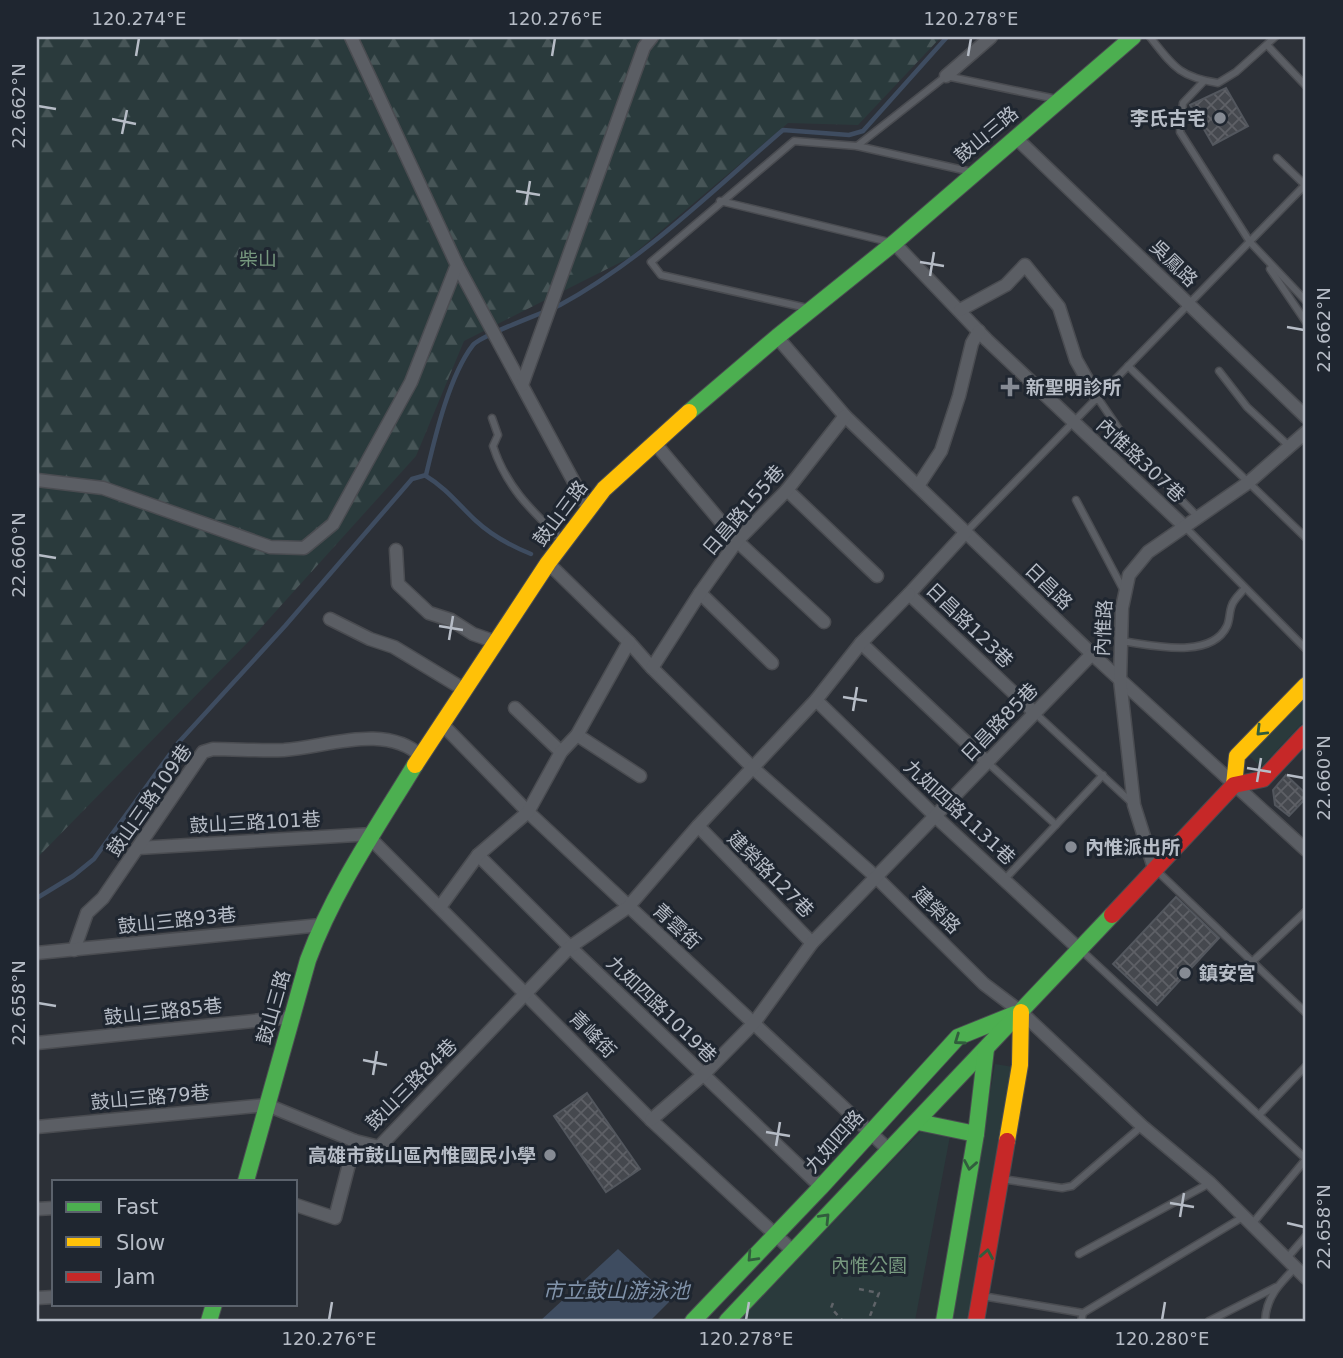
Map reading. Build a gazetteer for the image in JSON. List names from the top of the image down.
{
  "streets": {
    "street": [
      "鼓山三路",
      "吳鳳路",
      "內惟路307巷",
      "日昌路155巷",
      "日昌路",
      "日昌路123巷",
      "內惟路",
      "日昌路85巷",
      "鼓山三路109巷",
      "九如四路1131巷",
      "鼓山三路101巷",
      "建榮路127巷",
      "建榮路",
      "鼓山三路93巷",
      "青雲街",
      "九如四路1019巷",
      "鼓山三路85巷",
      "青峰街",
      "鼓山三路84巷",
      "鼓山三路79巷",
      "九如四路"
    ]
  },
  "crossings": [
    ["鼓山三路", "吳鳳路"],
    ["鼓山三路", "內惟路307巷"],
    ["鼓山三路", "日昌路"],
    ["鼓山三路", "鼓山三路109巷"],
    ["鼓山三路", "鼓山三路101巷"],
    ["鼓山三路", "建榮路"],
    ["鼓山三路", "鼓山三路93巷"],
    ["鼓山三路", "青雲街"],
    ["鼓山三路", "鼓山三路85巷"],
    ["鼓山三路", "青峰街"],
    ["鼓山三路", "鼓山三路84巷"],
    ["鼓山三路", "鼓山三路79巷"],
    ["內惟路307巷", "內惟路"],
    ["日昌路155巷", "日昌路"],
    ["日昌路155巷", "建榮路"],
    ["日昌路", "日昌路123巷"],
    ["日昌路", "內惟路"],
    ["日昌路", "日昌路85巷"],
    ["日昌路", "九如四路"],
    ["日昌路123巷", "日昌路85巷"],
    ["內惟路", "九如四路"],
    ["日昌路85巷", "九如四路1131巷"],
    ["日昌路85巷", "建榮路127巷"],
    ["日昌路85巷", "建榮路"],
    ["鼓山三路109巷", "鼓山三路101巷"],
    ["鼓山三路109巷", "鼓山三路93巷"],
    ["九如四路1131巷", "九如四路"],
    ["鼓山三路101巷", "青峰街"],
    ["建榮路127巷", "建榮路"],
    ["建榮路", "九如四路"],
    ["青雲街", "九如四路"],
    ["九如四路1019巷", "九如四路"],
    ["青峰街", "鼓山三路84巷"],
    ["青峰街", "九如四路"],
    ["鼓山三路84巷", "鼓山三路79巷"]
  ],
  "water": ["市立鼓山游泳池"],
  "parks": ["柴山", "內惟公園"],
  "places": {
    "other": [
      "李氏古宅",
      "內惟派出所",
      "鎮安宮",
      "高雄市鼓山區內惟國民小學"
    ],
    "health": ["新聖明診所"]
  },
  "legend": ["Fast", "Slow", "Jam"],
  "coordinates": [
    "120.274°E",
    "120.276°E",
    "120.278°E",
    "22.662°N",
    "22.660°N",
    "22.658°N",
    "120.280°E"
  ]
}
